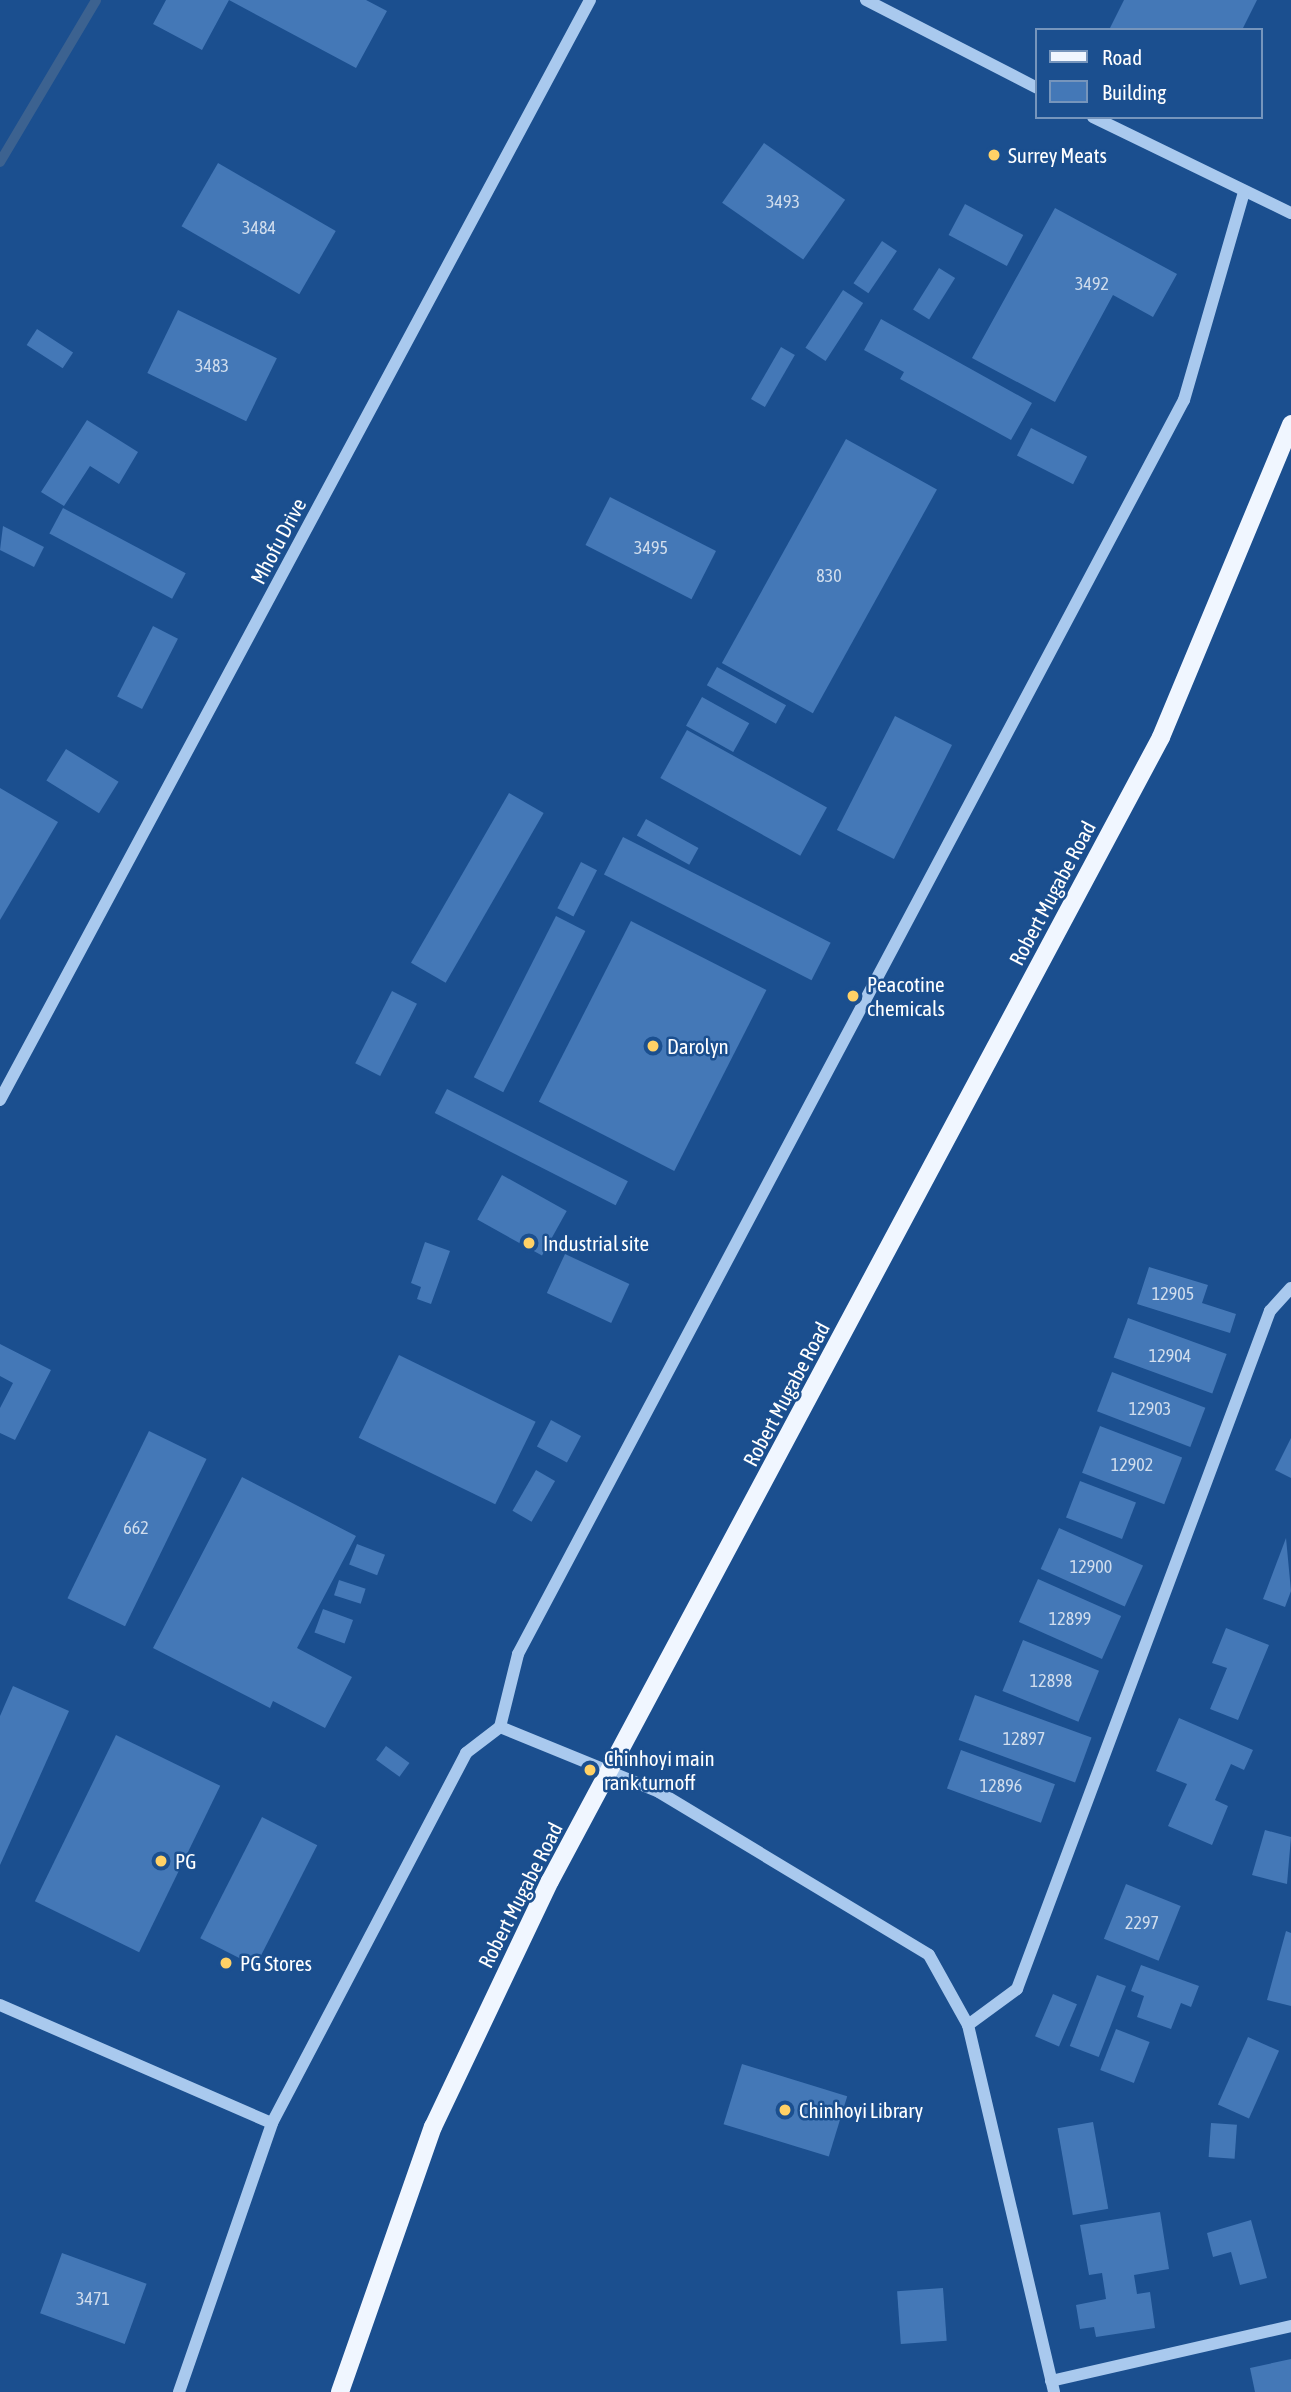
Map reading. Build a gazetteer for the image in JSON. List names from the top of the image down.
{
  "streets": {
    "main road": ["Robert Mugabe Road"],
    "street": ["Mhofu Drive"]
  },
  "places": [
    "Surrey Meats",
    "Peacotine chemicals",
    "Darolyn",
    "Industrial site",
    "Chinhoyi main rank turnoff",
    "PG",
    "PG Stores",
    "Chinhoyi Library"
  ],
  "house_numbers": [
    "3493",
    "3484",
    "3492",
    "3483",
    "3495",
    "830",
    "12905",
    "12904",
    "12903",
    "12902",
    "662",
    "12900",
    "12899",
    "12898",
    "12897",
    "12896",
    "2297",
    "3471"
  ],
  "legend": ["Road", "Building"]
}
